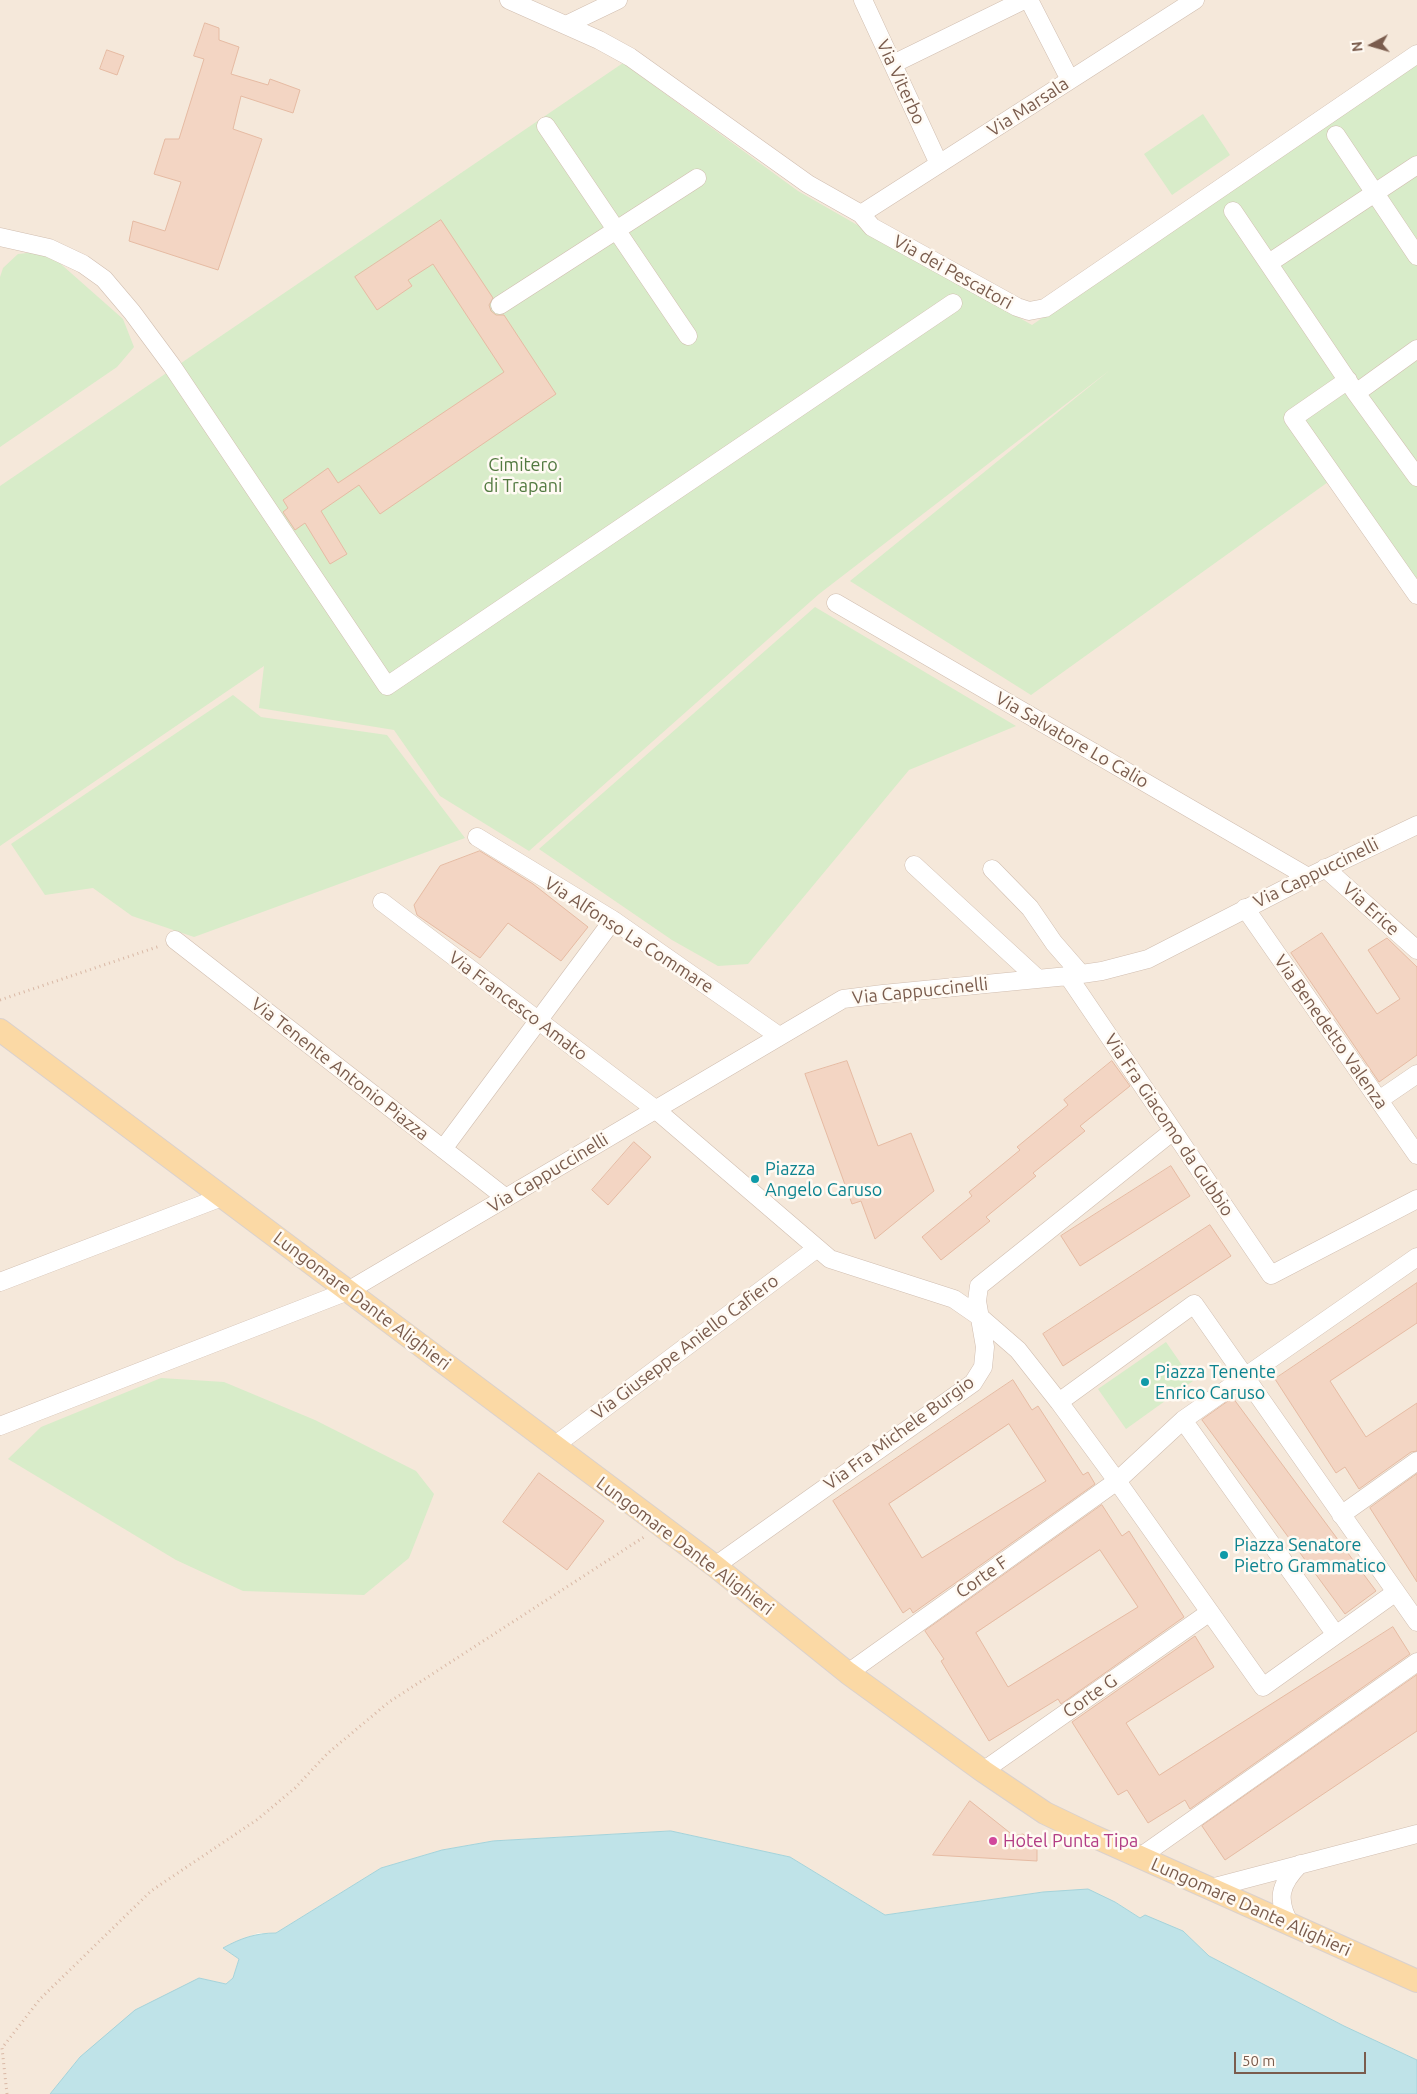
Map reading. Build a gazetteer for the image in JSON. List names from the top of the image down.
{
  "streets": {
    "main road": ["Lungomare Dante Alighieri"],
    "street": [
      "Via Viterbo",
      "Via Marsala",
      "Via dei Pescatori",
      "Via Salvatore Lo Calio",
      "Via Cappuccinelli",
      "Via Erice",
      "Via Alfonso La Commare",
      "Via Francesco Amato",
      "Via Benedetto Valenza",
      "Via Tenente Antonio Piazza",
      "Via Fra Giacomo da Gubbio",
      "Via Giuseppe Aniello Cafiero",
      "Via Fra Michele Burgio",
      "Corte F",
      "Corte G"
    ]
  },
  "crossings": [
    ["Via Viterbo", "Via Marsala"],
    ["Via Marsala", "Via dei Pescatori"],
    ["Via Salvatore Lo Calio", "Via Cappuccinelli"],
    ["Via Cappuccinelli", "Via Erice"],
    ["Via Cappuccinelli", "Via Alfonso La Commare"],
    ["Via Cappuccinelli", "Via Francesco Amato"],
    ["Via Cappuccinelli", "Via Benedetto Valenza"],
    ["Via Cappuccinelli", "Via Tenente Antonio Piazza"],
    ["Via Cappuccinelli", "Via Fra Giacomo da Gubbio"],
    ["Via Cappuccinelli", "Lungomare Dante Alighieri"],
    ["Via Francesco Amato", "Via Giuseppe Aniello Cafiero"],
    ["Via Fra Giacomo da Gubbio", "Via Fra Michele Burgio"],
    ["Lungomare Dante Alighieri", "Via Giuseppe Aniello Cafiero"],
    ["Lungomare Dante Alighieri", "Via Fra Michele Burgio"],
    ["Lungomare Dante Alighieri", "Corte F"],
    ["Lungomare Dante Alighieri", "Corte G"]
  ],
  "parks": ["Cimitero di Trapani"],
  "places": [
    "Piazza Angelo Caruso",
    "Piazza Tenente Enrico Caruso",
    "Piazza Senatore Pietro Grammatico",
    "Hotel Punta Tipa"
  ],
  "scale_bar": "50 m",
  "north": "left"
}
